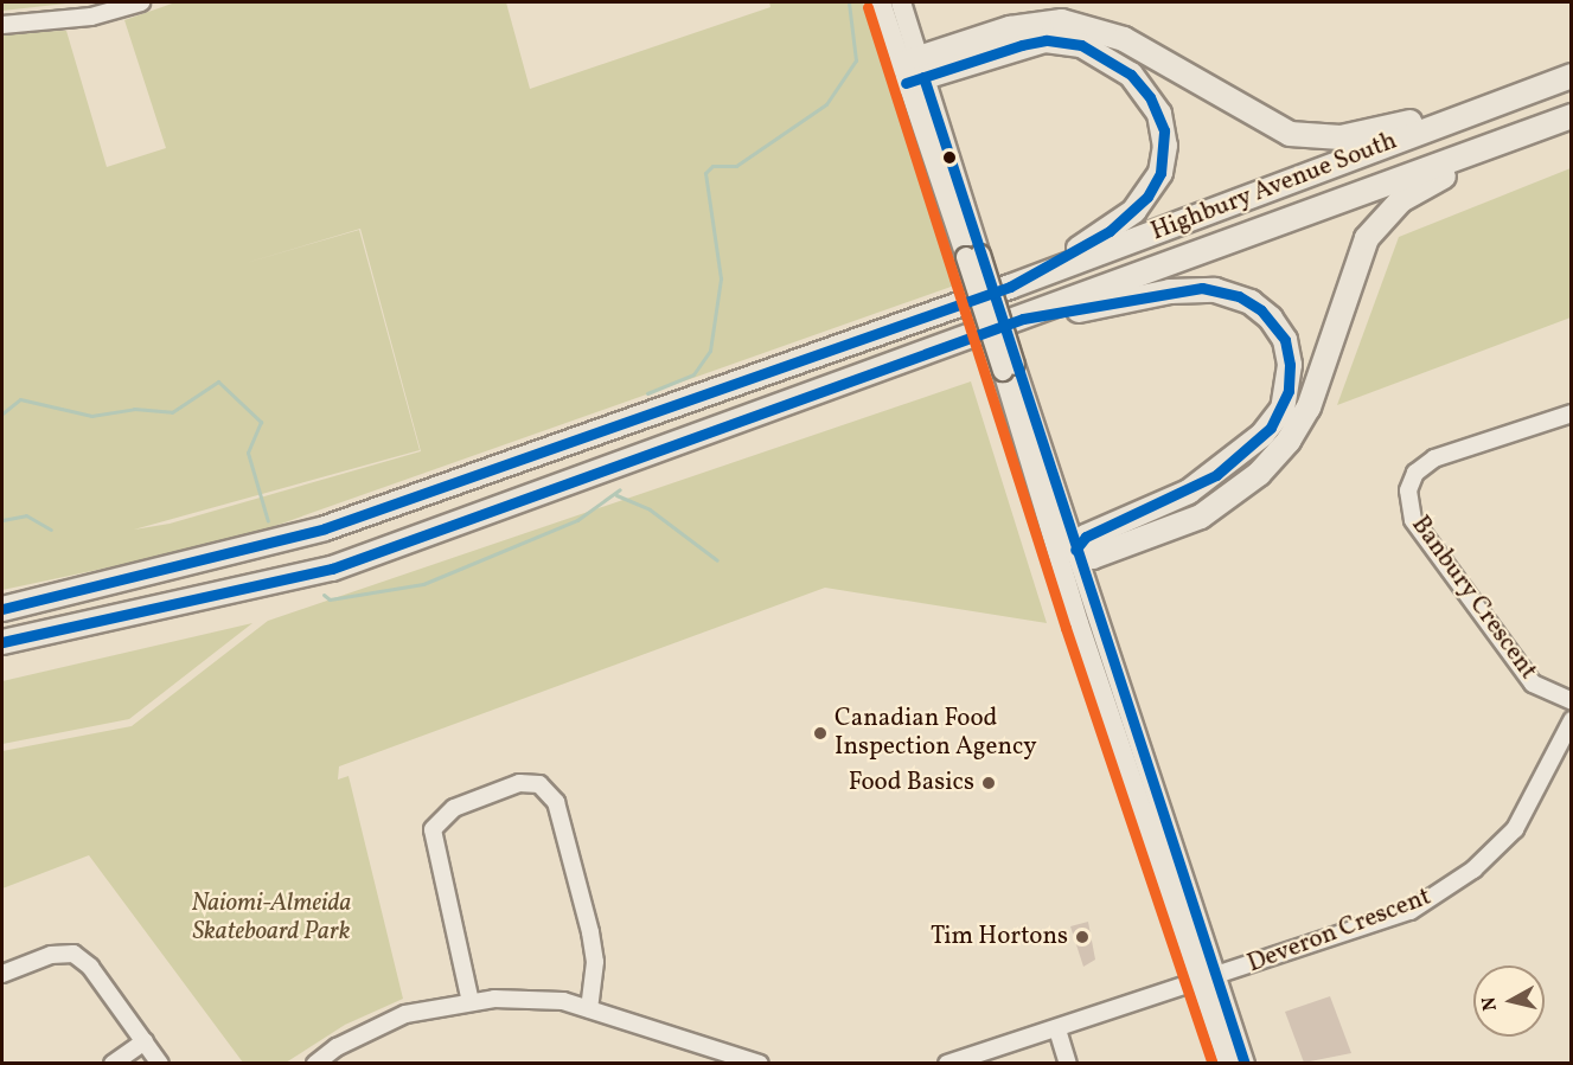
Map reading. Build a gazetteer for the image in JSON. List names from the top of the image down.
{
  "streets": {
    "highway": ["Highbury Avenue South"],
    "street": ["Banbury Crescent", "Deveron Crescent"]
  },
  "parks": ["Naiomi-Almeida Skateboard Park"],
  "places": ["Canadian Food Inspection Agency", "Food Basics", "Tim Hortons"],
  "north": "left"
}
